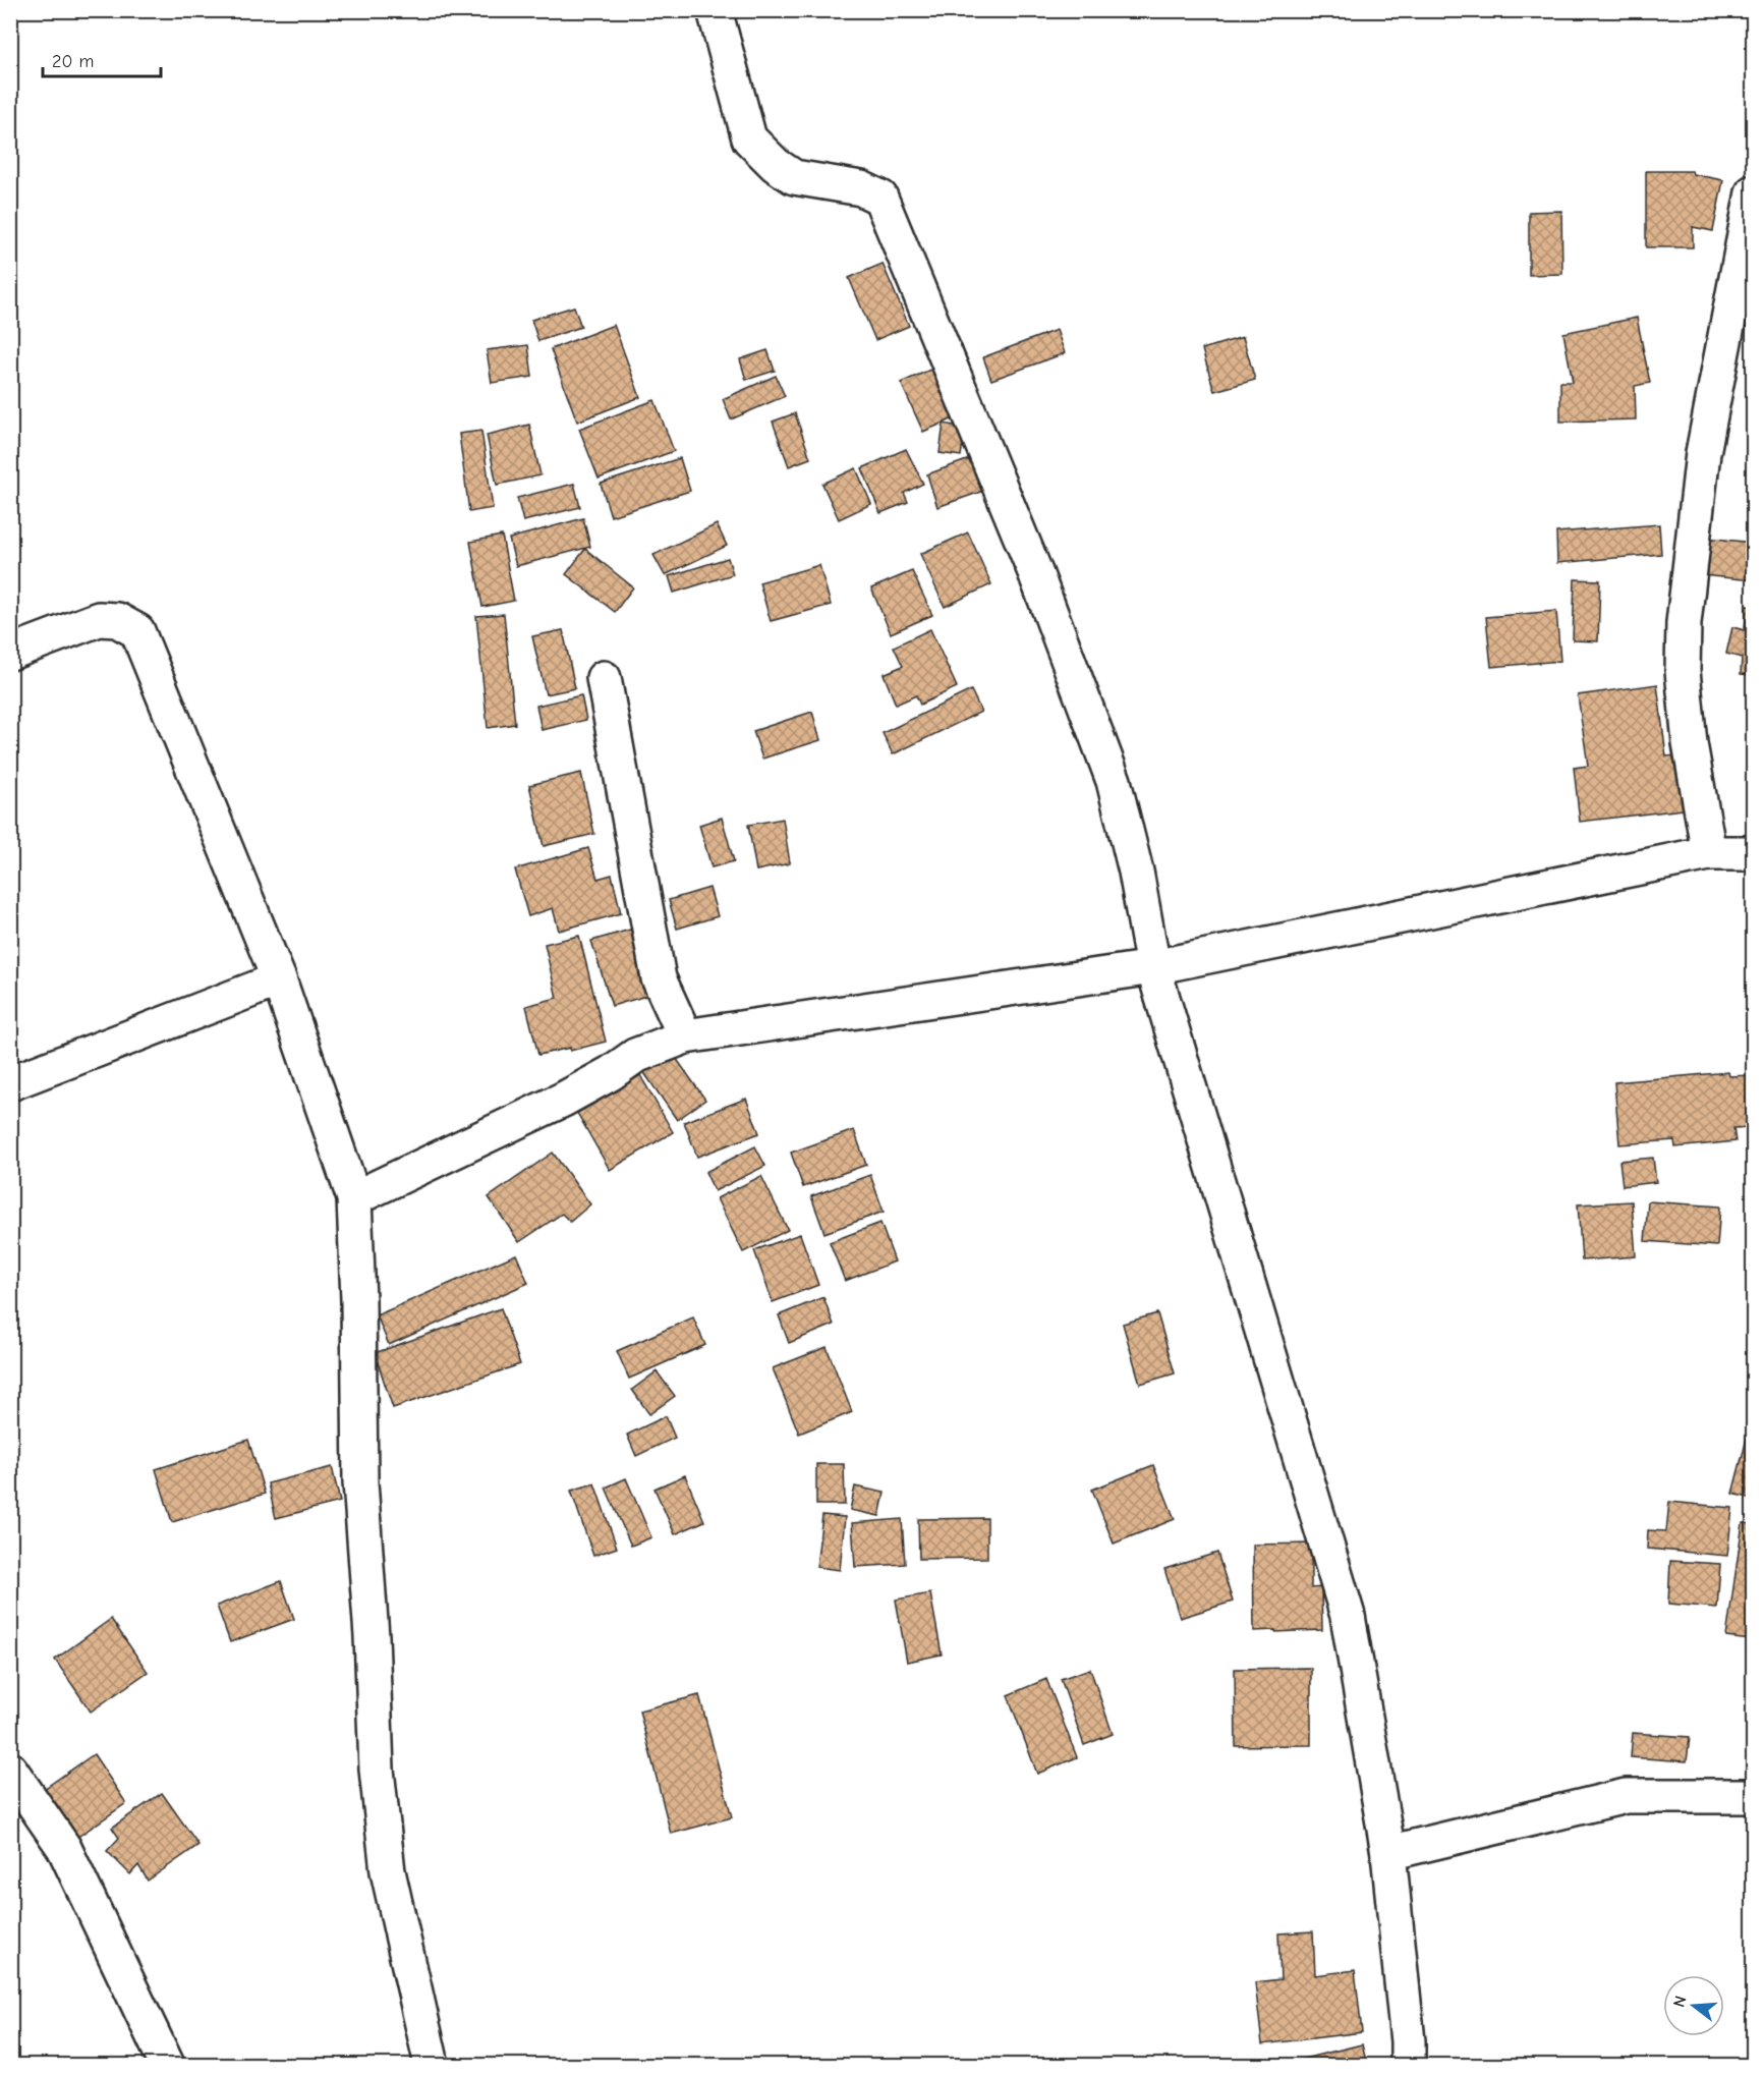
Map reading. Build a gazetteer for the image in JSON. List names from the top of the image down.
{
  "scale_bar": "20 m",
  "north": "left"
}
